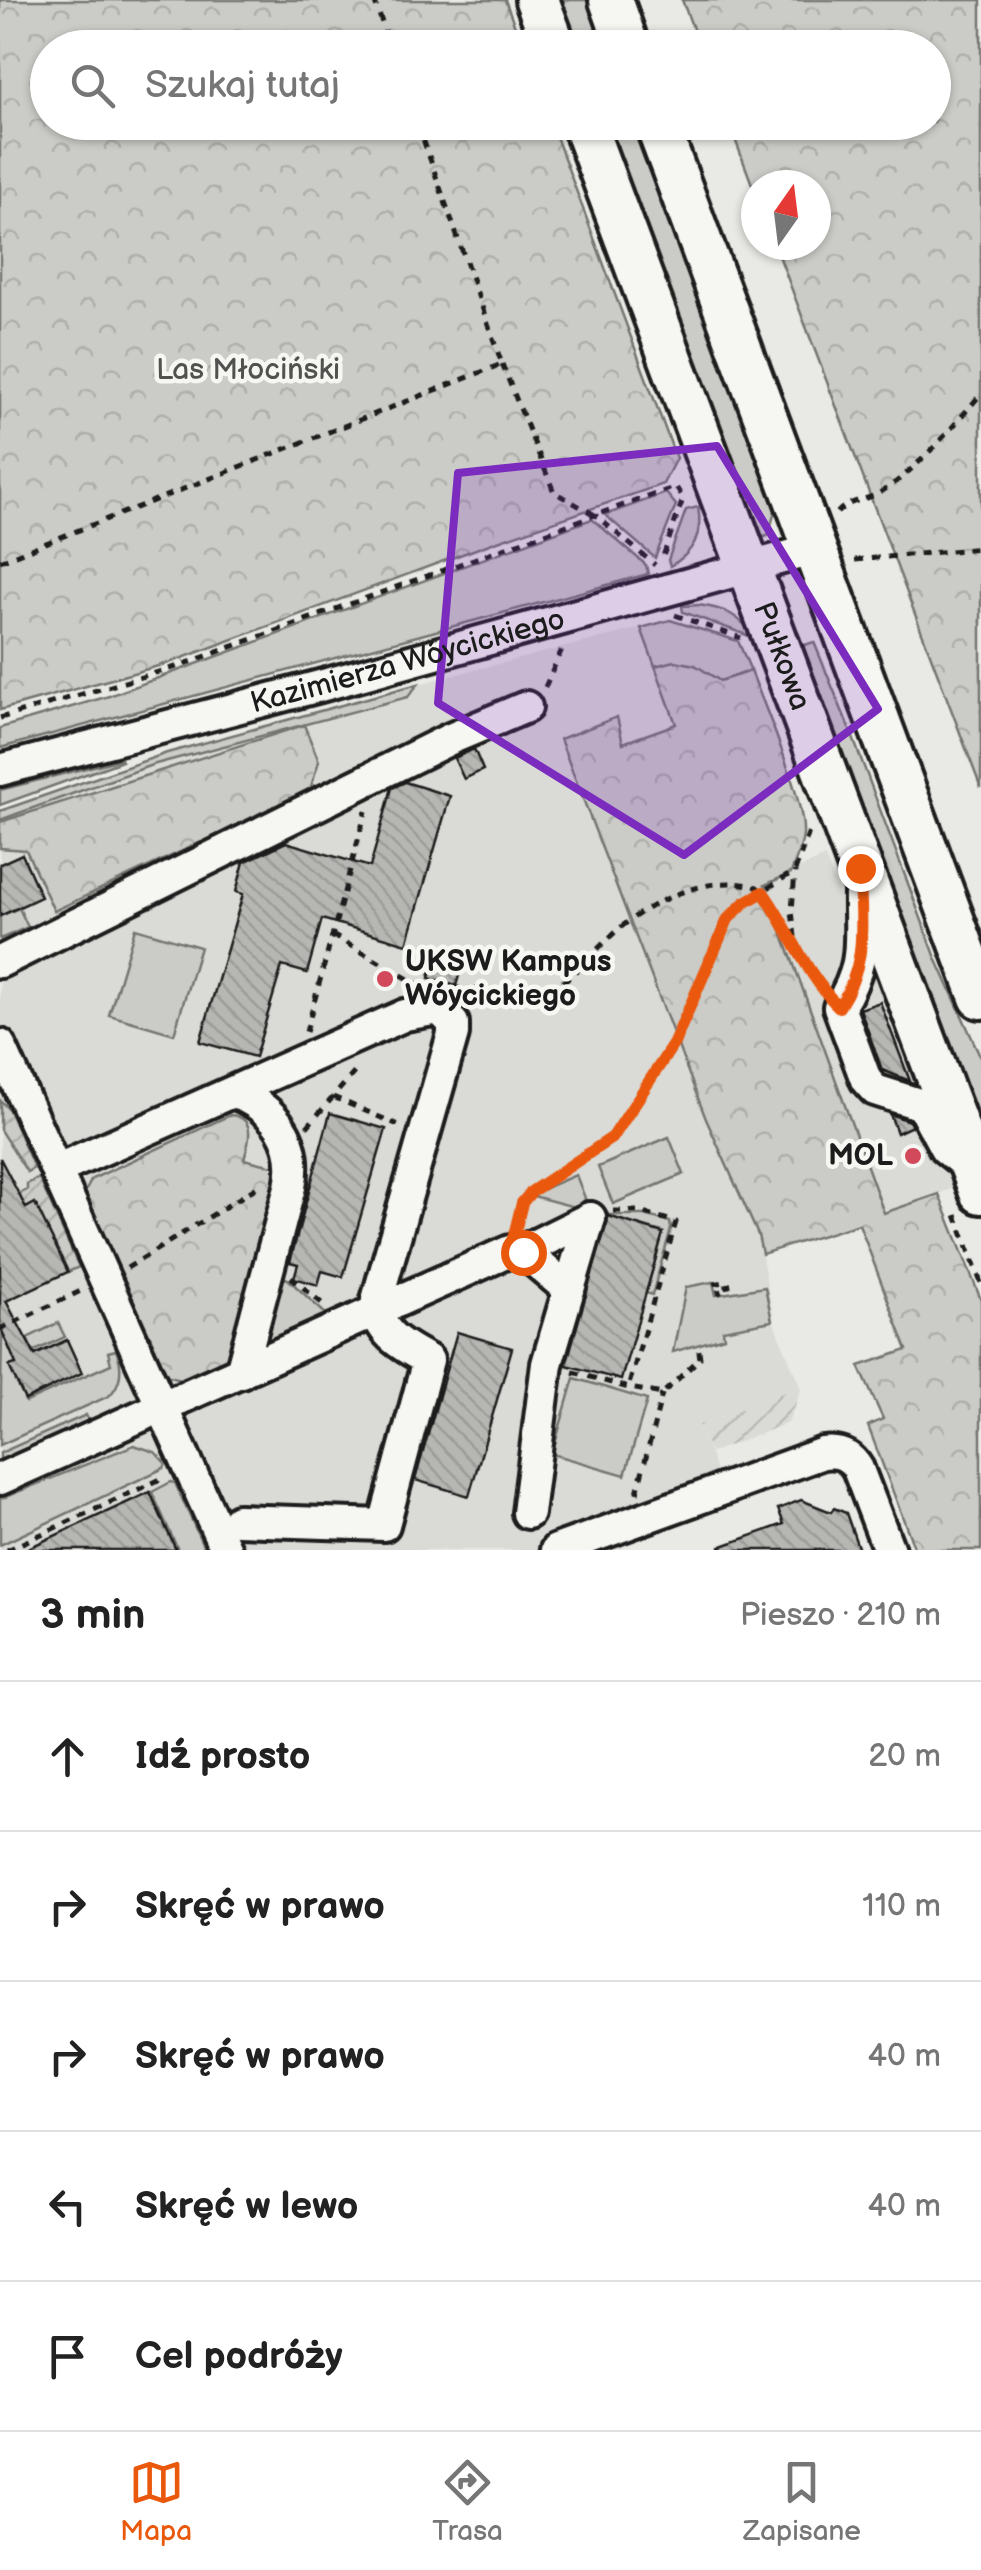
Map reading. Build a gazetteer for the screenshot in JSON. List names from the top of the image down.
{
  "streets": {
    "highway": ["Pułkowa"],
    "street": ["Kazimierza Wóycickiego"]
  },
  "crossings": [
    ["Pułkowa", "Kazimierza Wóycickiego"]
  ],
  "parks": ["Las Młociński"],
  "places": ["UKSW Kampus Wóycickiego", "MOL"],
  "north": "top",
  "page": {
    "search": "Szukaj tutaj",
    "heading": ["3 min", "Pieszo · 210 m"],
    "list": [
      ["Idź prosto", "20 m"],
      ["Skręć w prawo", "110 m"],
      ["Skręć w prawo", "40 m"],
      ["Skręć w lewo", "40 m"],
      "Cel podróży"
    ],
    "nav": ["Mapa", "Trasa", "Zapisane"]
  }
}
